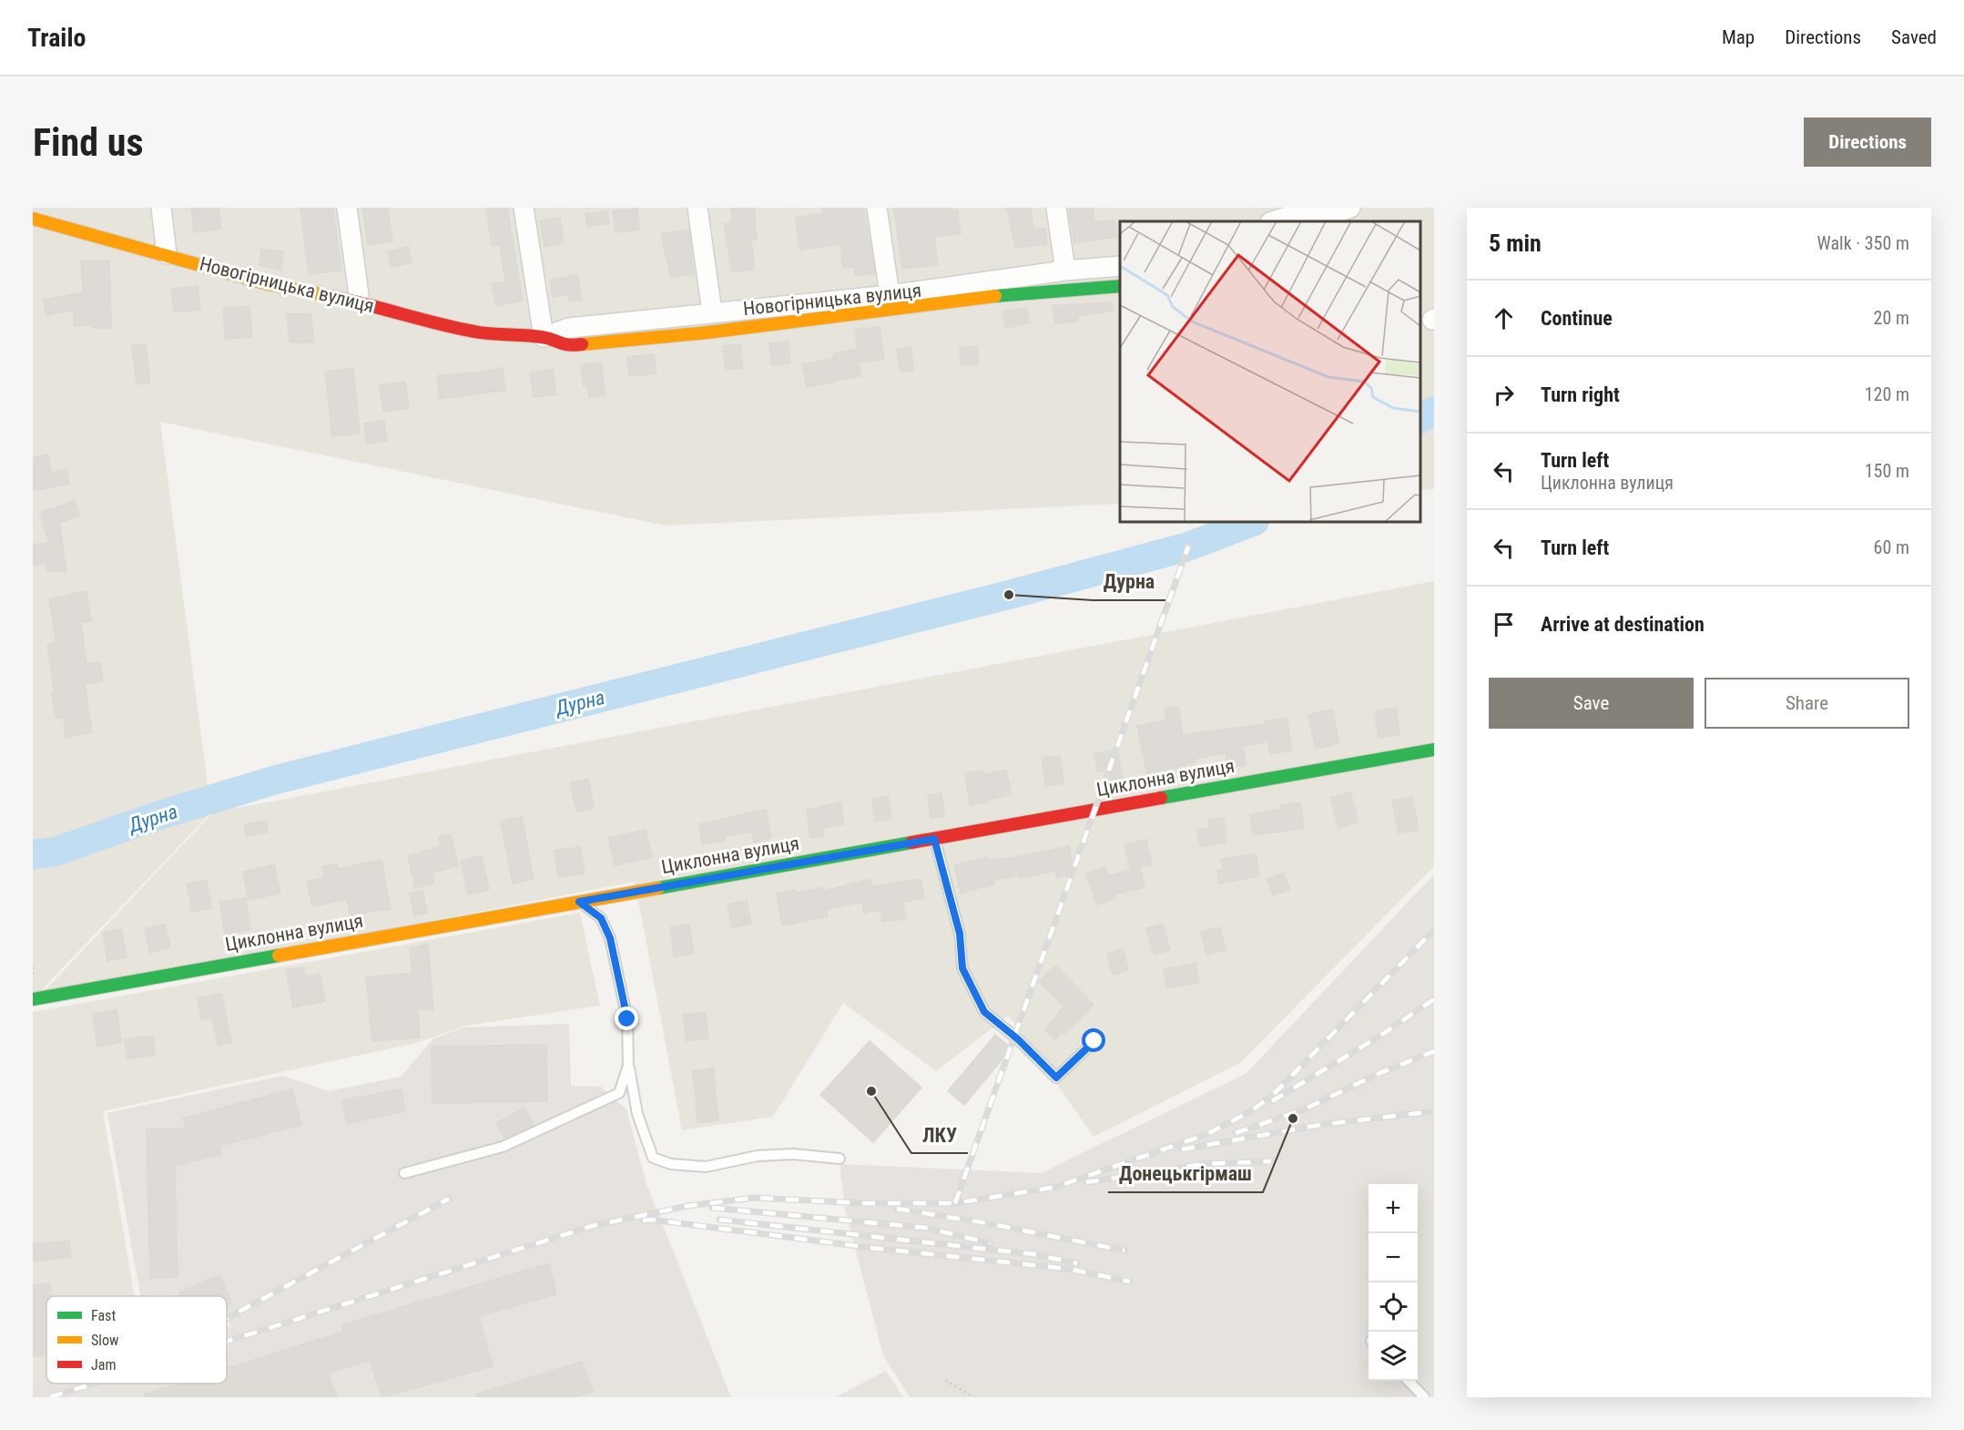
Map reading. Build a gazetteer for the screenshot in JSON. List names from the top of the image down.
{
  "streets": {
    "street": ["Новогірницька вулиця", "Циклонна вулиця"]
  },
  "water": ["Дурна"],
  "places": ["Дурна", "ЛКУ", "Донецькгірмаш"],
  "legend": ["Fast", "Slow", "Jam"],
  "page": {
    "header": "Trailo",
    "nav": ["Map", "Directions", "Saved"],
    "buttons": [
      "Directions",
      ["Save", "Share"]
    ],
    "title": "Find us",
    "heading": ["5 min", "Walk · 350 m"],
    "list": [
      ["Continue", "20 m"],
      ["Turn right", "120 m"],
      ["Turn left", "Циклонна вулиця", "150 m"],
      ["Turn left", "60 m"],
      "Arrive at destination"
    ],
    "map_buttons": ["+", "−"]
  }
}
